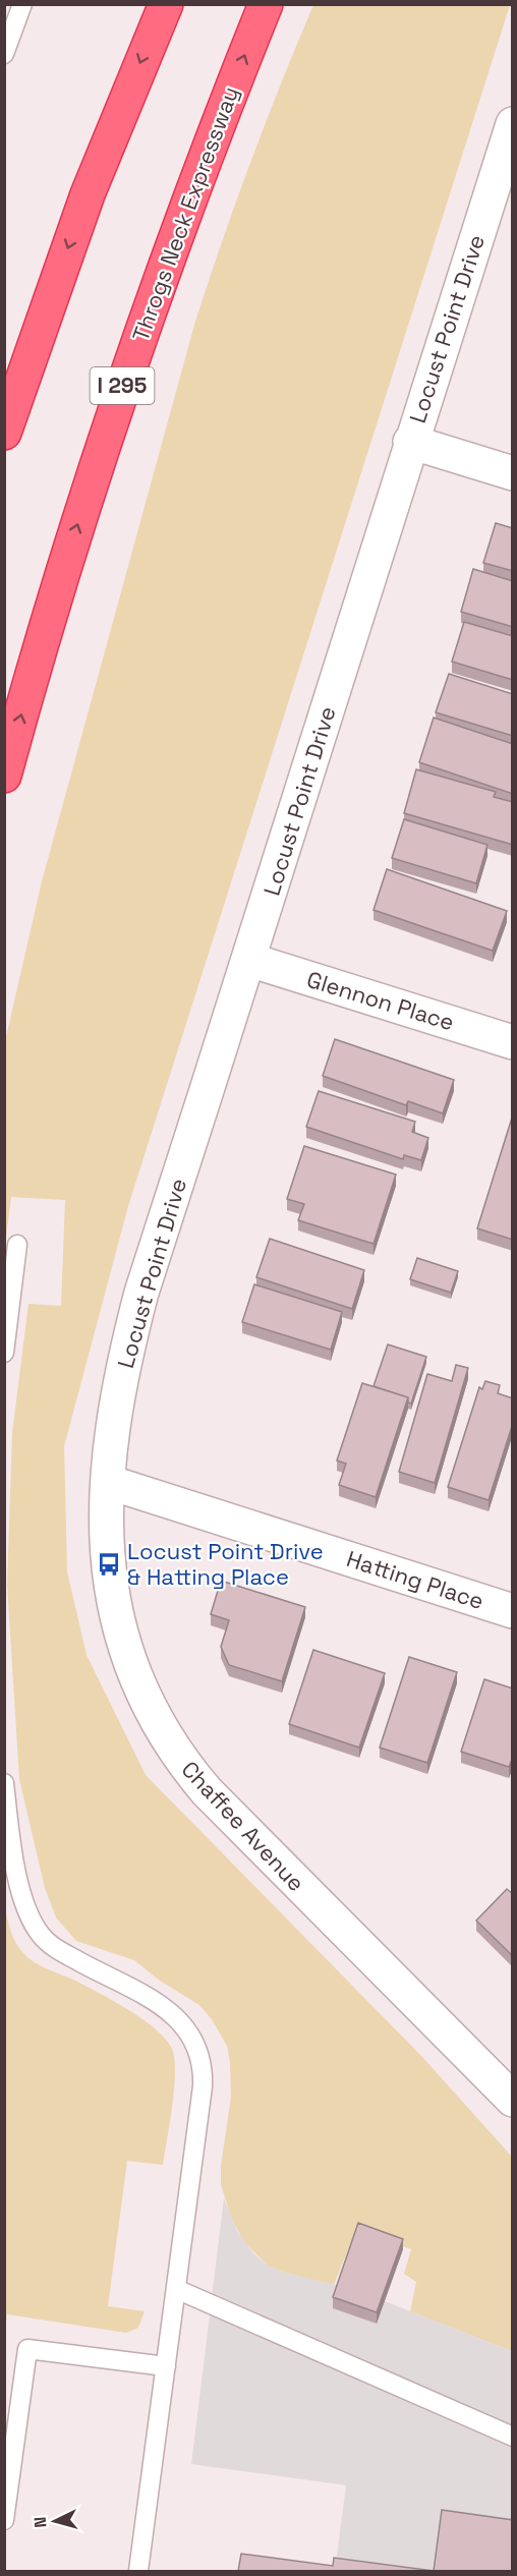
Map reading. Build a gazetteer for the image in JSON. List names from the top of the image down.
{
  "streets": {
    "highway": ["Throgs Neck Expressway", "I 295"],
    "street": [
      "Locust Point Drive",
      "Glennon Place",
      "Hatting Place",
      "Chaffee Avenue"
    ]
  },
  "crossings": [
    ["Locust Point Drive", "Glennon Place"],
    ["Locust Point Drive", "Hatting Place"],
    ["Locust Point Drive", "Chaffee Avenue"],
    ["Hatting Place", "Chaffee Avenue"]
  ],
  "places": {
    "bus stop": ["Locust Point Drive & Hatting Place"]
  },
  "north": "left"
}
